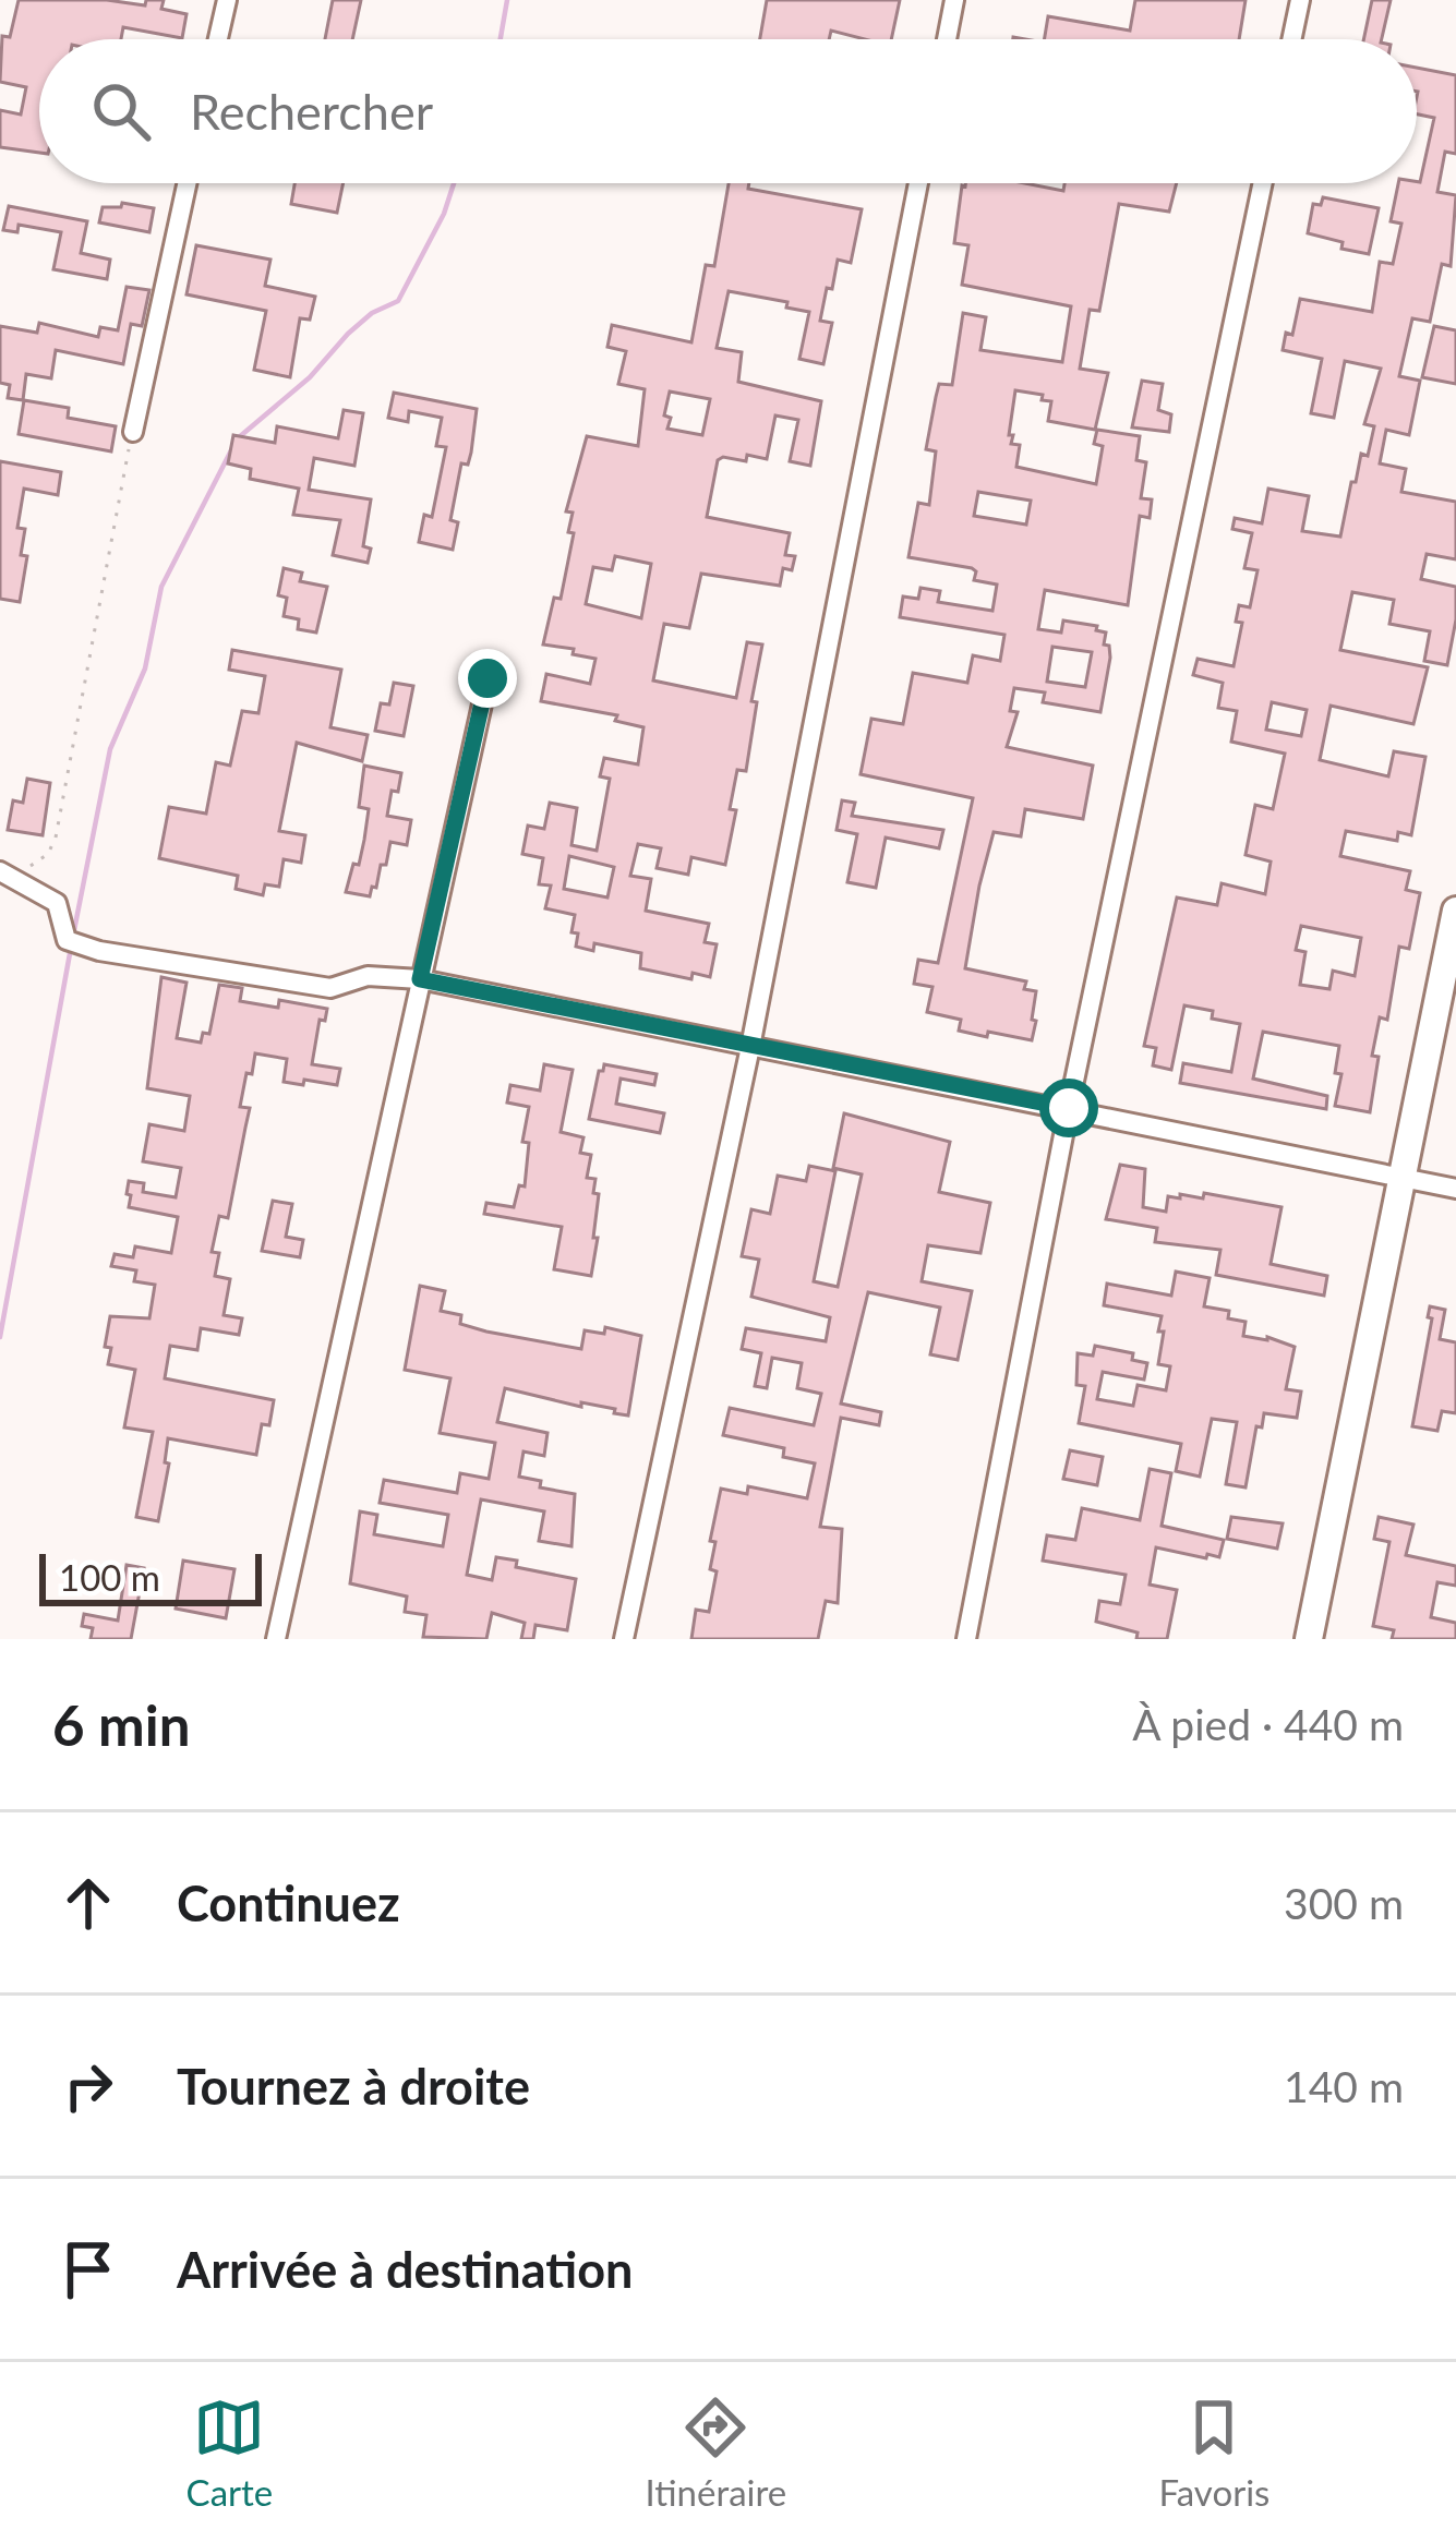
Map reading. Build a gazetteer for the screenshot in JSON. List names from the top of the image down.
{
  "scale_bar": "100 m",
  "page": {
    "search": "Rechercher",
    "scale": "100 m",
    "heading": ["6 min", "À pied · 440 m"],
    "list": [
      ["Continuez", "300 m"],
      ["Tournez à droite", "140 m"],
      "Arrivée à destination"
    ],
    "nav": ["Carte", "Itinéraire", "Favoris"]
  }
}
